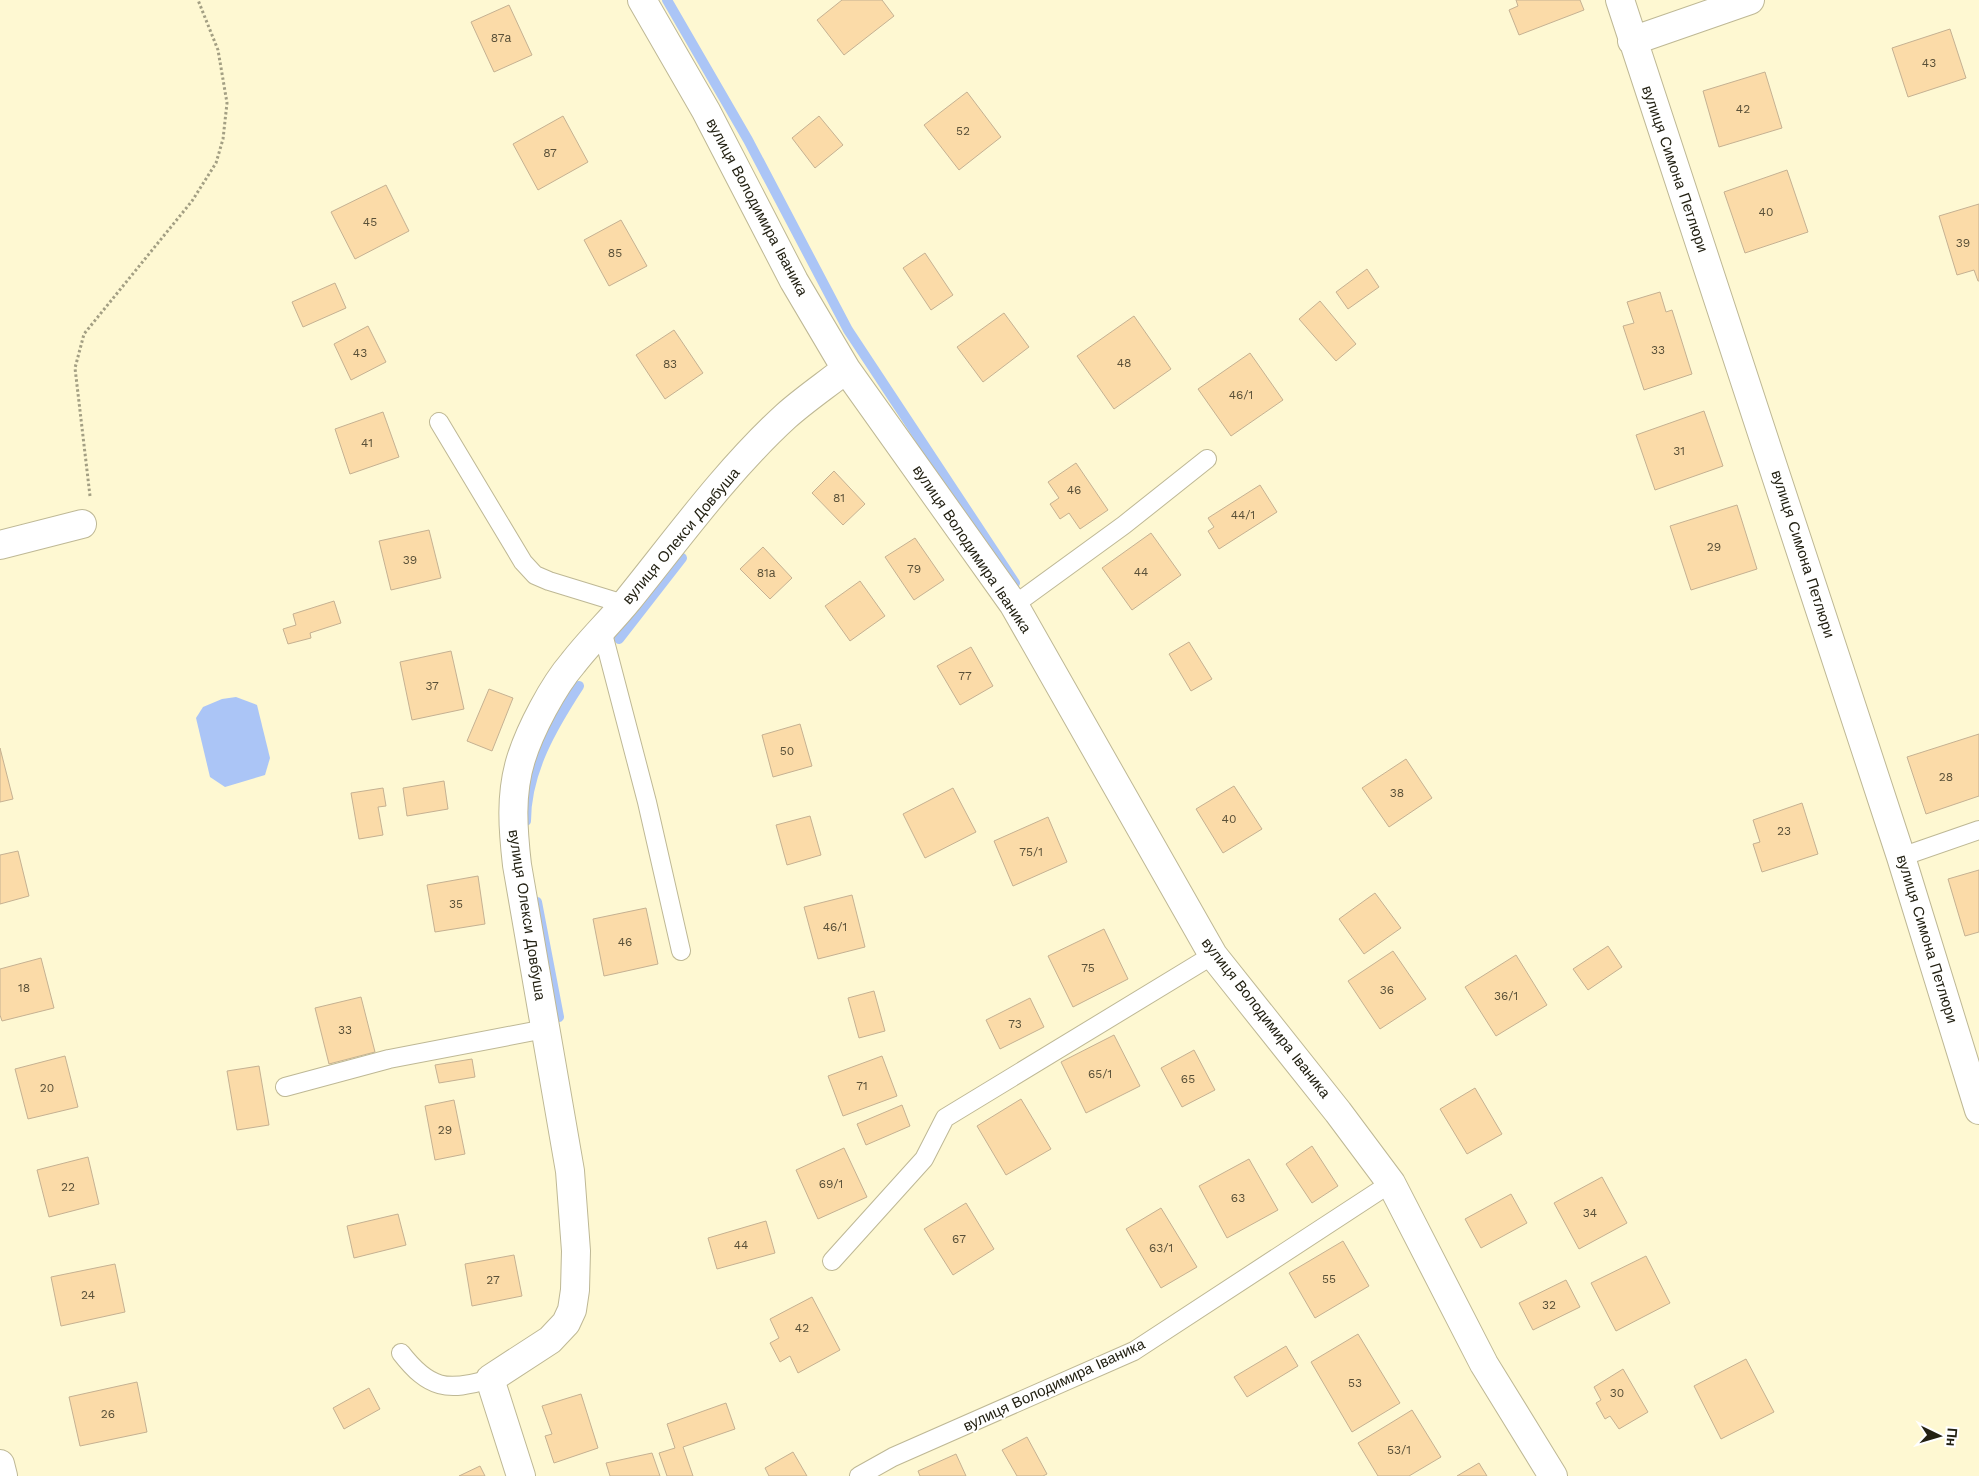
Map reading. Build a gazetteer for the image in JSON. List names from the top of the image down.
{
  "streets": {
    "street": ["вулиця Симона Петлюри", "вулиця Володимира Іваника", "вулиця Олекси Довбуша"]
  },
  "crossings": [
    ["вулиця Володимира Іваника", "вулиця Олекси Довбуша"]
  ],
  "house_numbers": [
    "87а",
    "43",
    "42",
    "52",
    "87",
    "40",
    "45",
    "39",
    "85",
    "33",
    "43",
    "48",
    "83",
    "46/1",
    "41",
    "31",
    "46",
    "81",
    "44/1",
    "29",
    "39",
    "79",
    "44",
    "81а",
    "77",
    "37",
    "50",
    "28",
    "38",
    "40",
    "23",
    "75/1",
    "35",
    "46/1",
    "46",
    "75",
    "18",
    "36",
    "36/1",
    "73",
    "33",
    "65/1",
    "65",
    "71",
    "20",
    "29",
    "69/1",
    "22",
    "63",
    "34",
    "67",
    "44",
    "63/1",
    "55",
    "27",
    "24",
    "32",
    "42",
    "53",
    "30",
    "26",
    "53/1"
  ],
  "north": "right"
}
